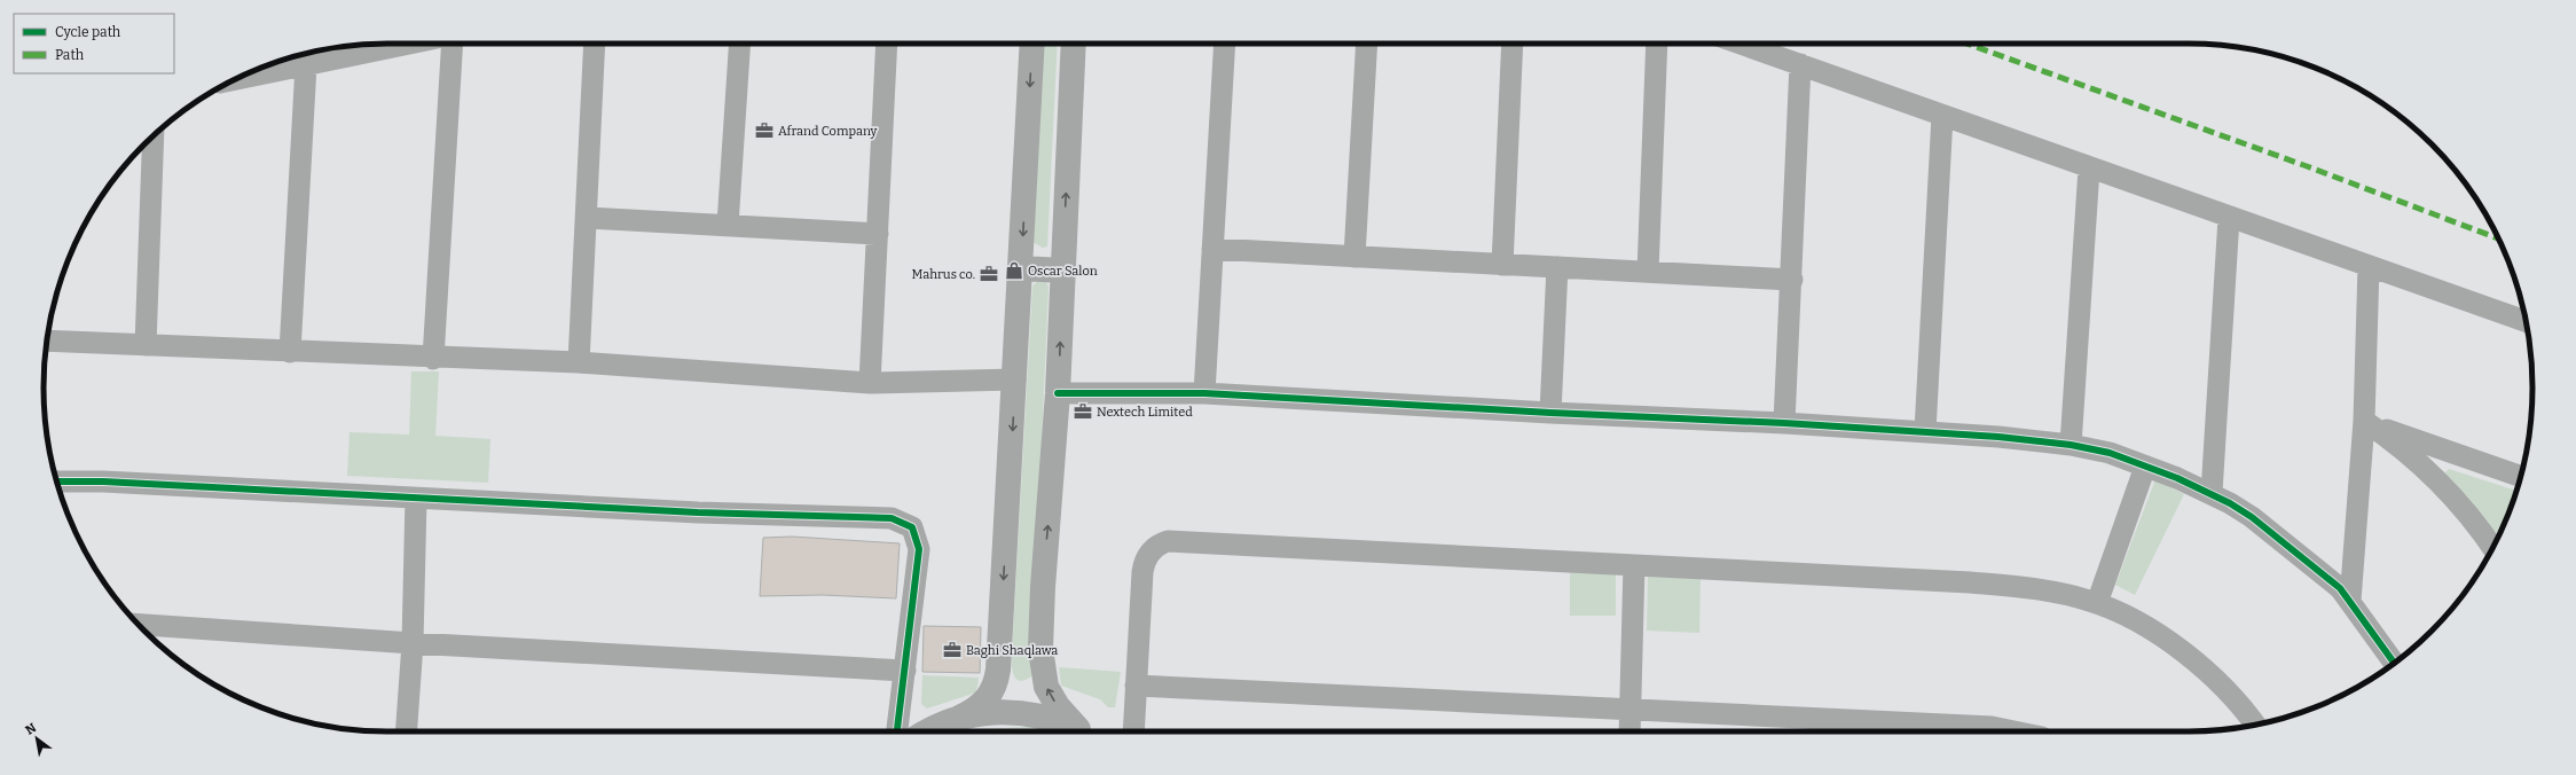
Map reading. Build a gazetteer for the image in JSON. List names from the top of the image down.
{
  "places": {
    "office": [
      "Afrand Company",
      "Mahrus co.",
      "Nextech Limited",
      "Baghi Shaqlawa"
    ],
    "shop": ["Oscar Salon"]
  },
  "legend": ["Cycle path", "Path"],
  "north": "top left"
}
